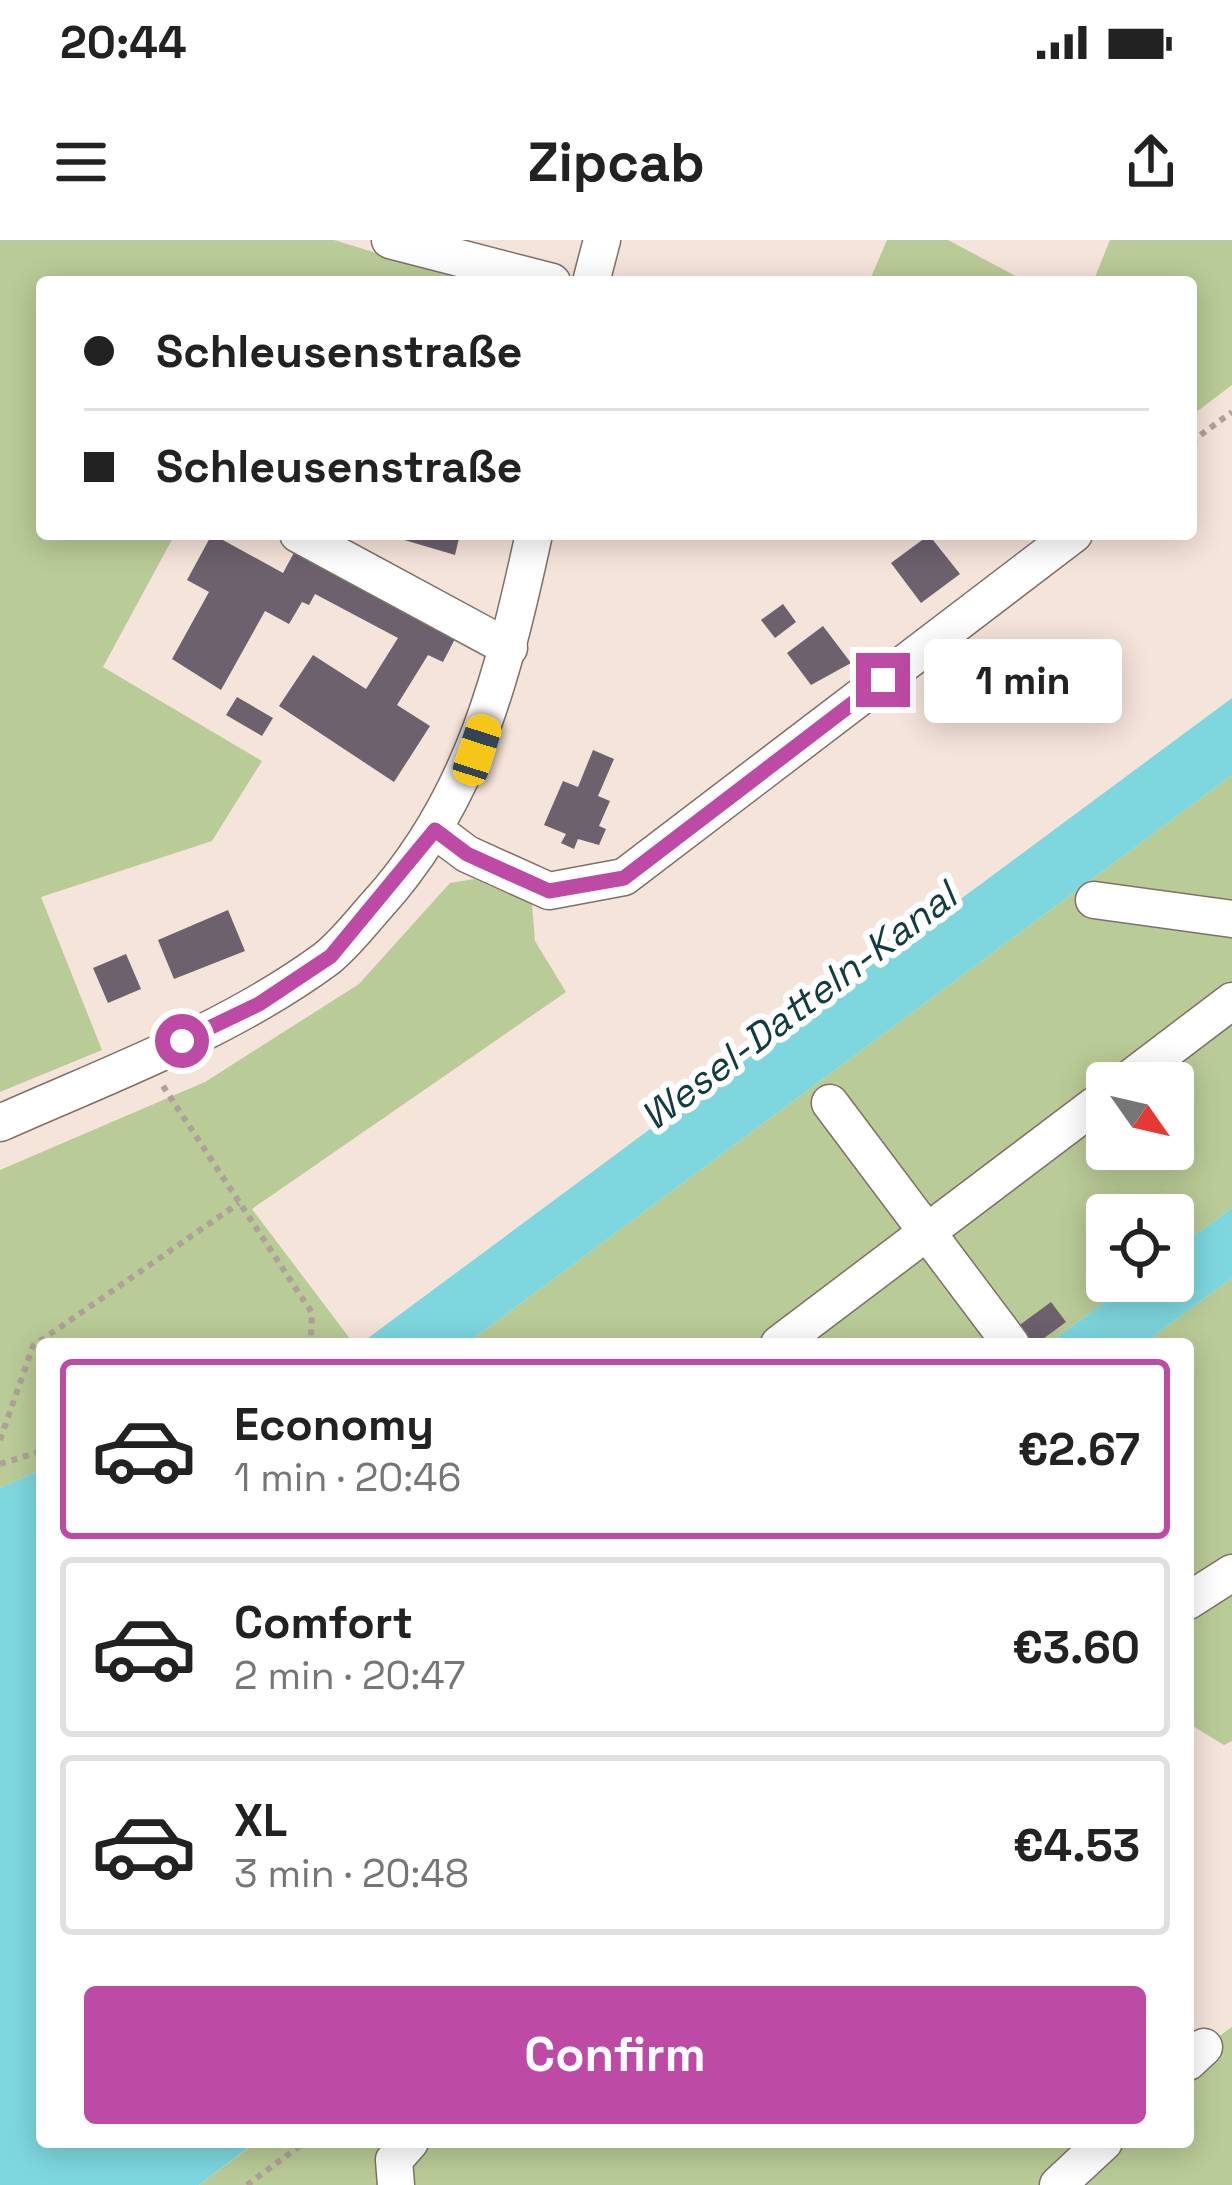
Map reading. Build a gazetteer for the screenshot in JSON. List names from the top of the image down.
{
  "water": ["Wesel-Datteln-Kanal"],
  "north": "bottom right",
  "page": {
    "status": "20:44",
    "header": "Zipcab",
    "banner": ["Schleusenstraße", "Schleusenstraße"],
    "bubble": "1 min",
    "list": [
      {
        "name": "Economy",
        "note": "1 min · 20:46",
        "value": "€2.67"
      },
      {
        "name": "Comfort",
        "note": "2 min · 20:47",
        "value": "€3.60"
      },
      {
        "name": "XL",
        "note": "3 min · 20:48",
        "value": "€4.53"
      }
    ],
    "buttons": "Confirm"
  }
}
